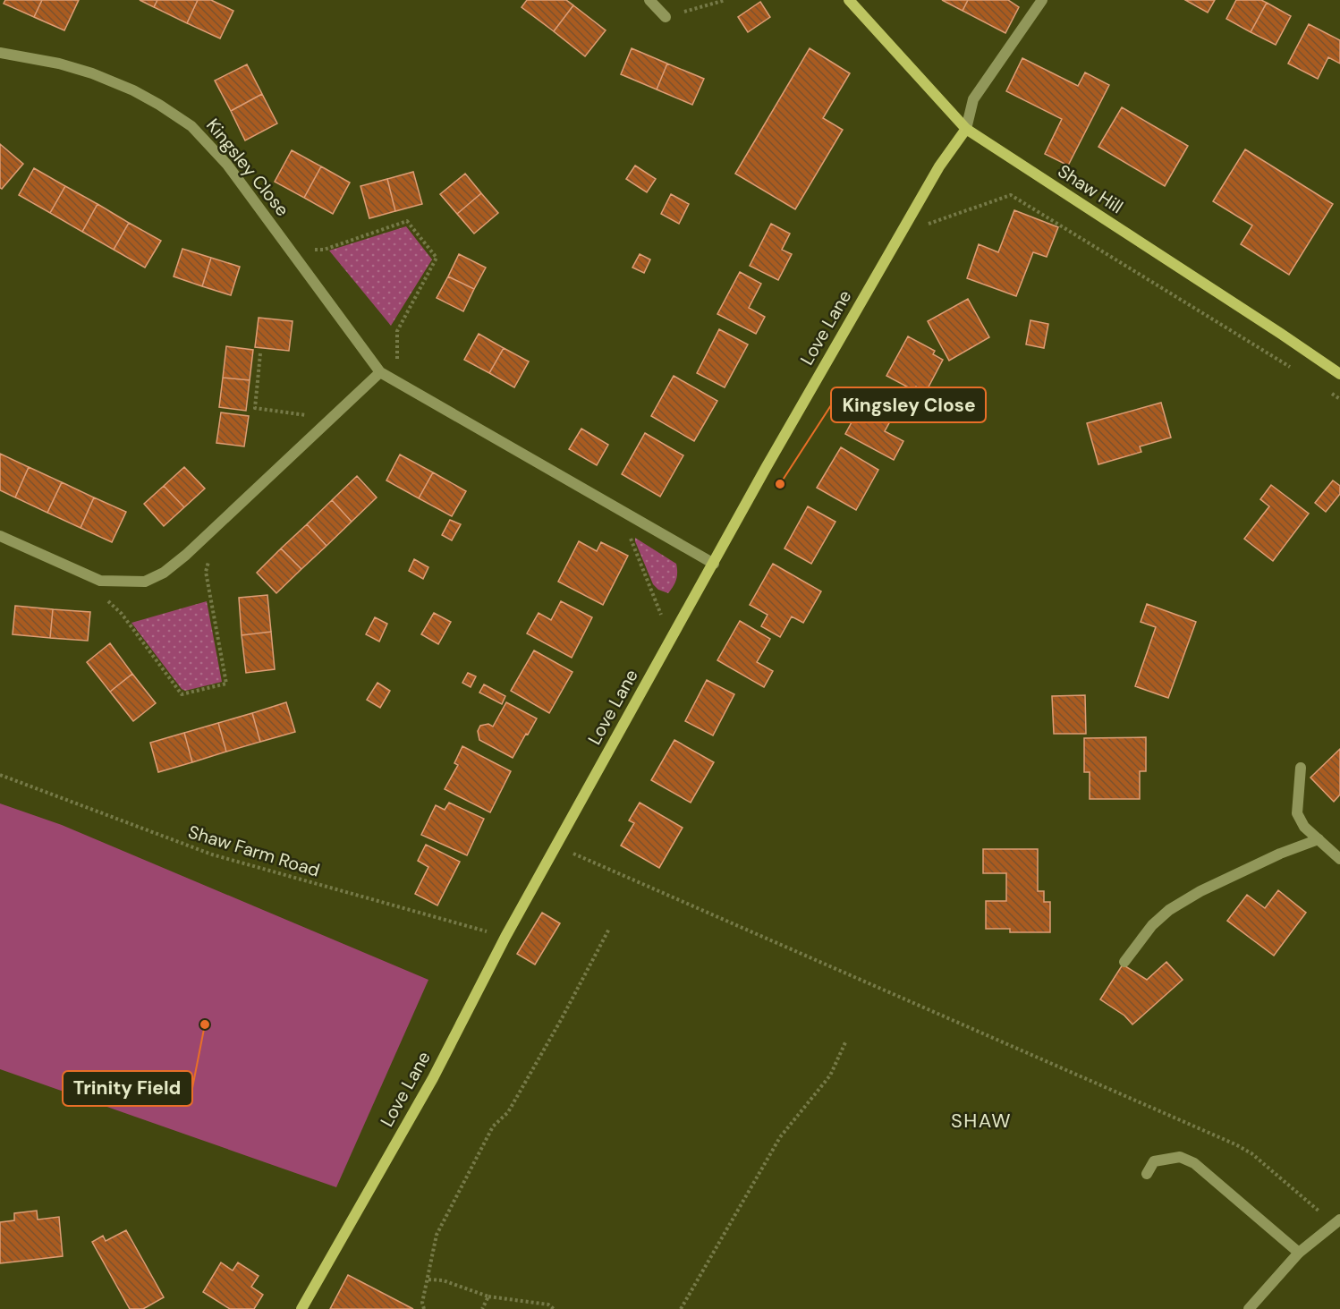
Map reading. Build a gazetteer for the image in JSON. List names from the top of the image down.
{
  "streets": {
    "street": ["Kingsley Close", "Shaw Hill", "Love Lane"],
    "path": ["Shaw Farm Road"]
  },
  "crossings": [
    ["Kingsley Close", "Love Lane"],
    ["Shaw Hill", "Love Lane"],
    ["Love Lane", "Shaw Farm Road"]
  ],
  "districts": ["SHAW"],
  "places": ["Kingsley Close", "Trinity Field"]
}
